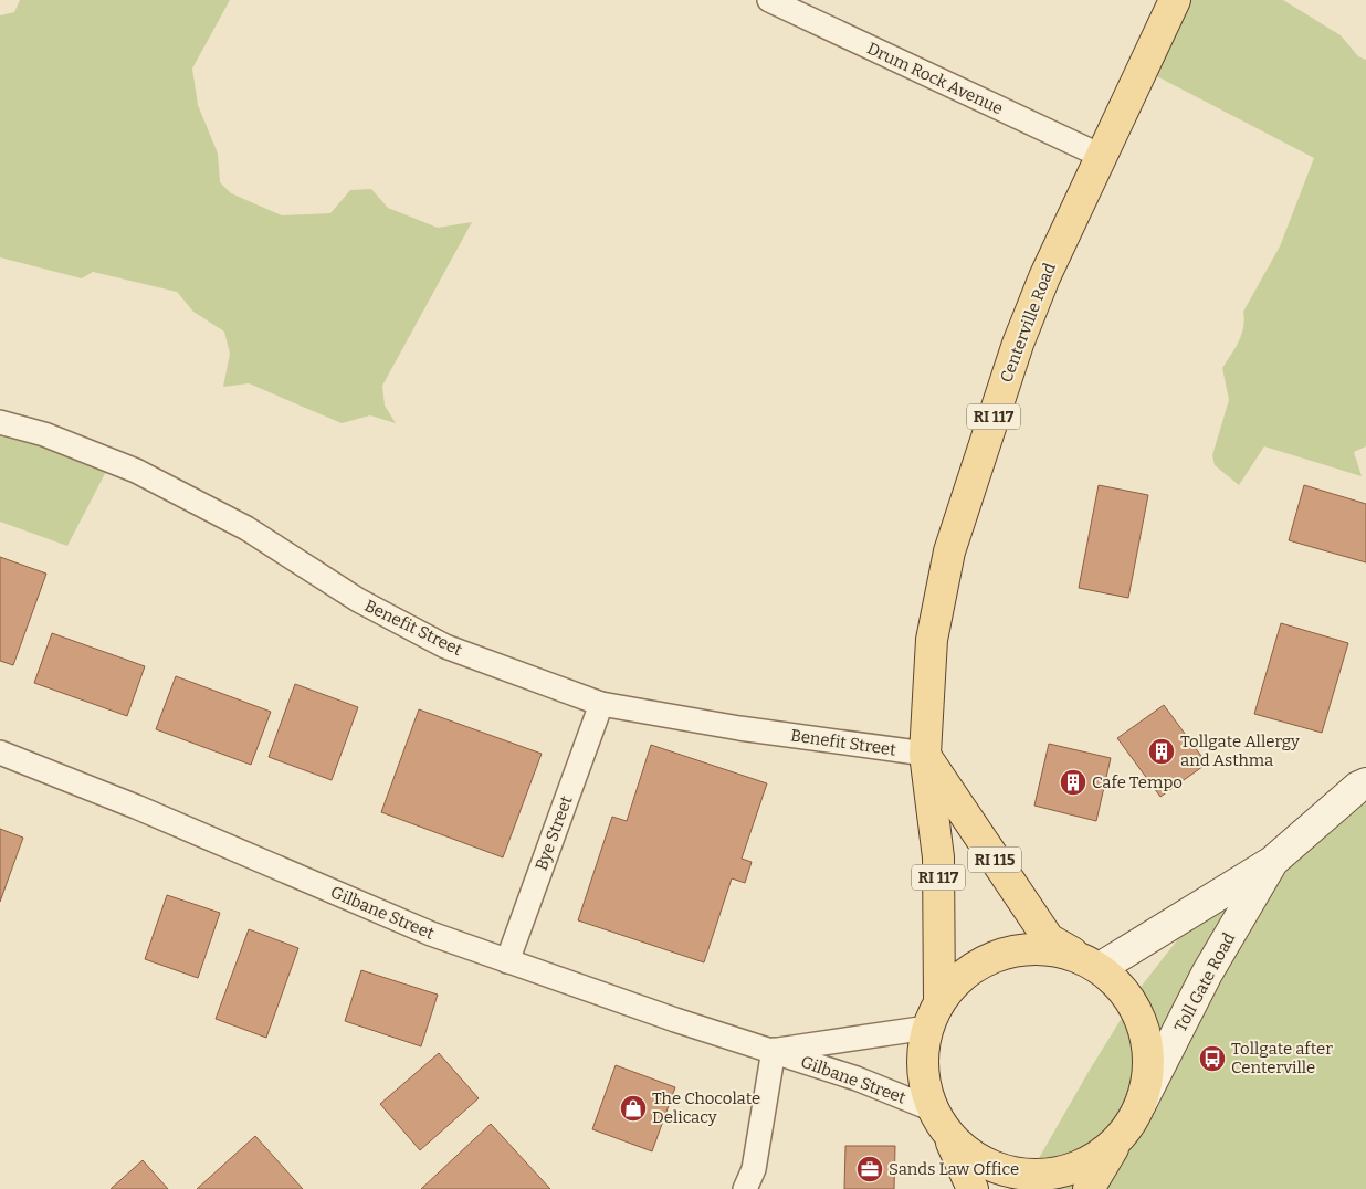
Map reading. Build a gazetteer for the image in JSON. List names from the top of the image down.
{
  "streets": {
    "main road": [
      "Centerville Road",
      "RI 117",
      "RI 115",
      "Toll Gate Road"
    ],
    "street": [
      "Drum Rock Avenue",
      "Benefit Street",
      "Bye Street",
      "Gilbane Street"
    ]
  },
  "crossings": [
    ["Drum Rock Avenue", "Centerville Road"],
    ["Centerville Road", "Benefit Street"],
    ["Centerville Road", "RI 115"],
    ["Centerville Road", "Gilbane Street"],
    ["Benefit Street", "Bye Street"],
    ["Benefit Street", "RI 115"],
    ["Bye Street", "Gilbane Street"],
    ["RI 115", "Toll Gate Road"]
  ],
  "places": {
    "building": ["Tollgate Allergy and Asthma", "Cafe Tempo"],
    "bus stop": ["Tollgate after Centerville"],
    "shop": ["The Chocolate Delicacy"],
    "office": ["Sands Law Office"]
  }
}
